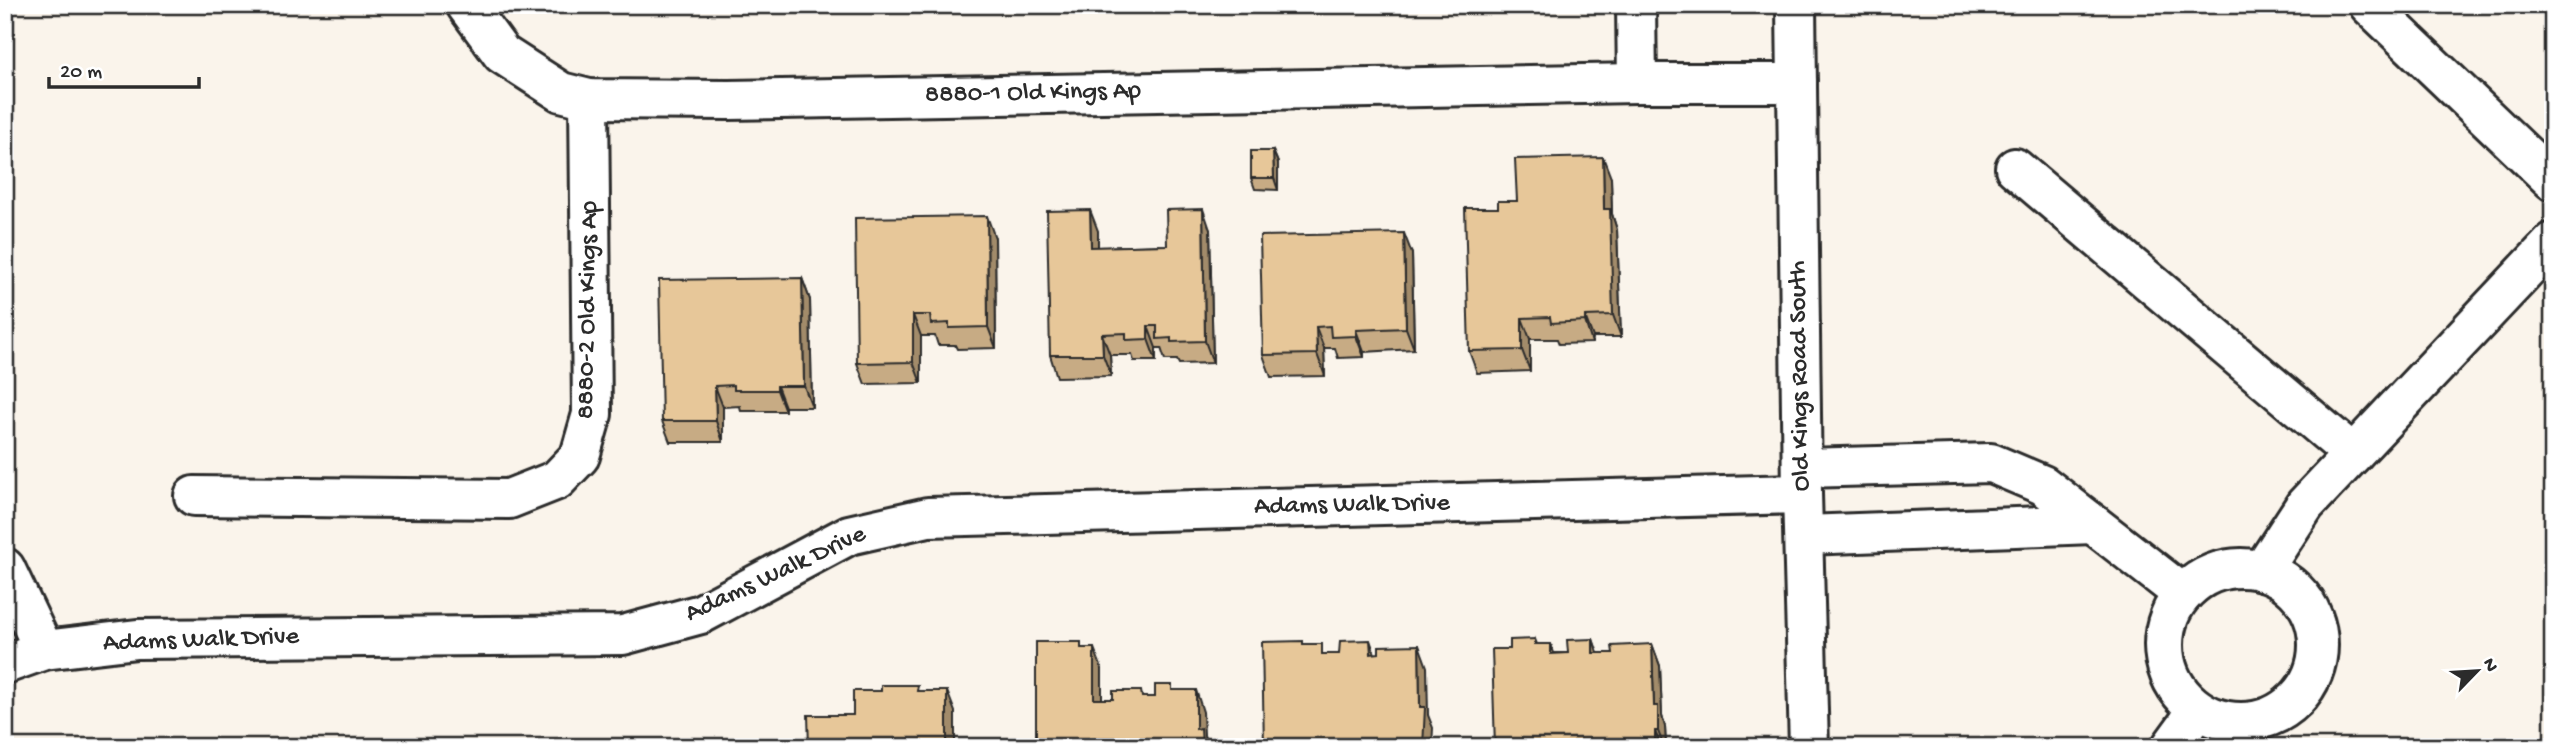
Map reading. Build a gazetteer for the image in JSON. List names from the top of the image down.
{
  "streets": {
    "street": [
      "8880-1 Old Kings Ap",
      "8880-2 Old Kings Ap",
      "Old Kings Road South",
      "Adams Walk Drive"
    ]
  },
  "crossings": [
    ["8880-1 Old Kings Ap", "8880-2 Old Kings Ap"],
    ["8880-1 Old Kings Ap", "Old Kings Road South"],
    ["Old Kings Road South", "Adams Walk Drive"]
  ],
  "scale_bar": "20 m",
  "north": "top right"
}
